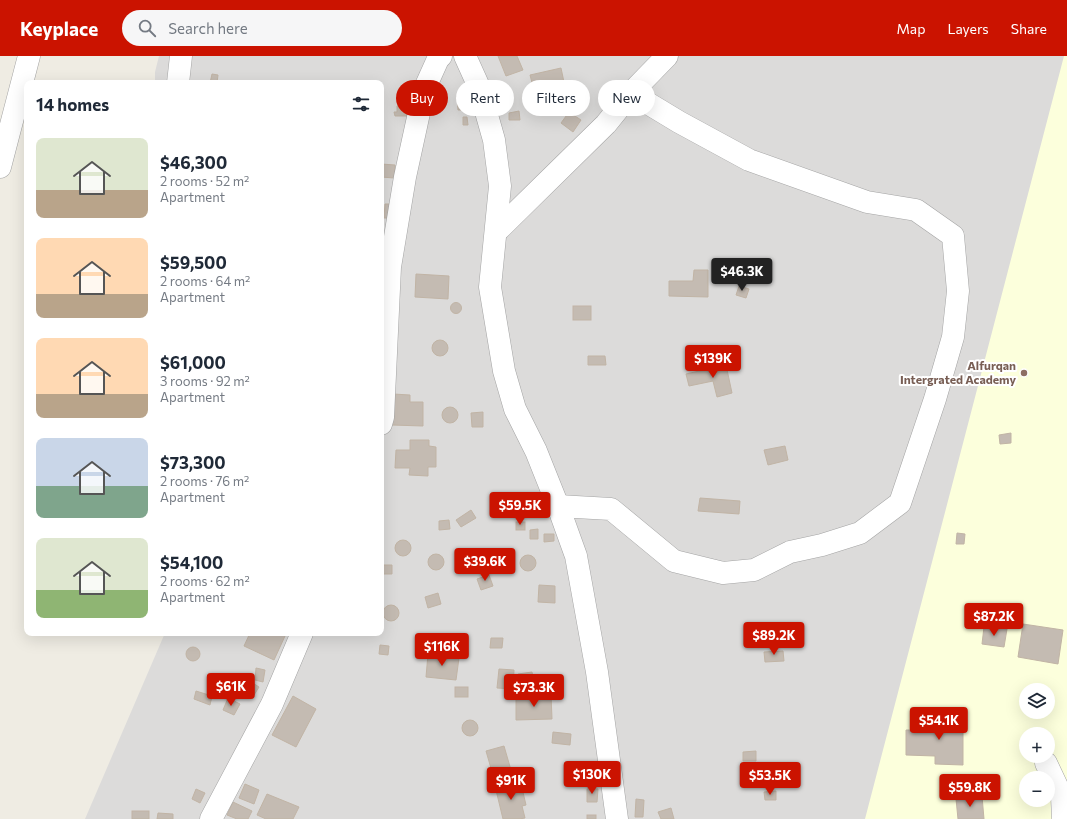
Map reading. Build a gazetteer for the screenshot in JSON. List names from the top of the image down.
{
  "places": ["Alfurqan Intergrated Academy"],
  "page": {
    "header": "Keyplace",
    "search": "Search here",
    "nav": ["Map", "Layers", "Share"],
    "chip": [
      "Buy",
      "Rent",
      "Filters",
      "New"
    ],
    "heading": "14 homes",
    "list": [
      {
        "name": "$46,300",
        "note": "2 rooms · 52 m² · Apartment"
      },
      {
        "name": "$59,500",
        "note": "2 rooms · 64 m² · Apartment"
      },
      {
        "name": "$61,000",
        "note": "3 rooms · 92 m² · Apartment"
      },
      {
        "name": "$73,300",
        "note": "2 rooms · 76 m² · Apartment"
      },
      {
        "name": "$54,100",
        "note": "2 rooms · 62 m² · Apartment"
      }
    ],
    "price": [
      "$46.3K",
      "$139K",
      "$59.5K",
      "$39.6K",
      "$87.2K",
      "$89.2K",
      "$116K",
      "$61K",
      "$73.3K",
      "$54.1K",
      "$130K",
      "$53.5K",
      "$91K",
      "$59.8K"
    ],
    "map_buttons": ["+", "−"]
  }
}
